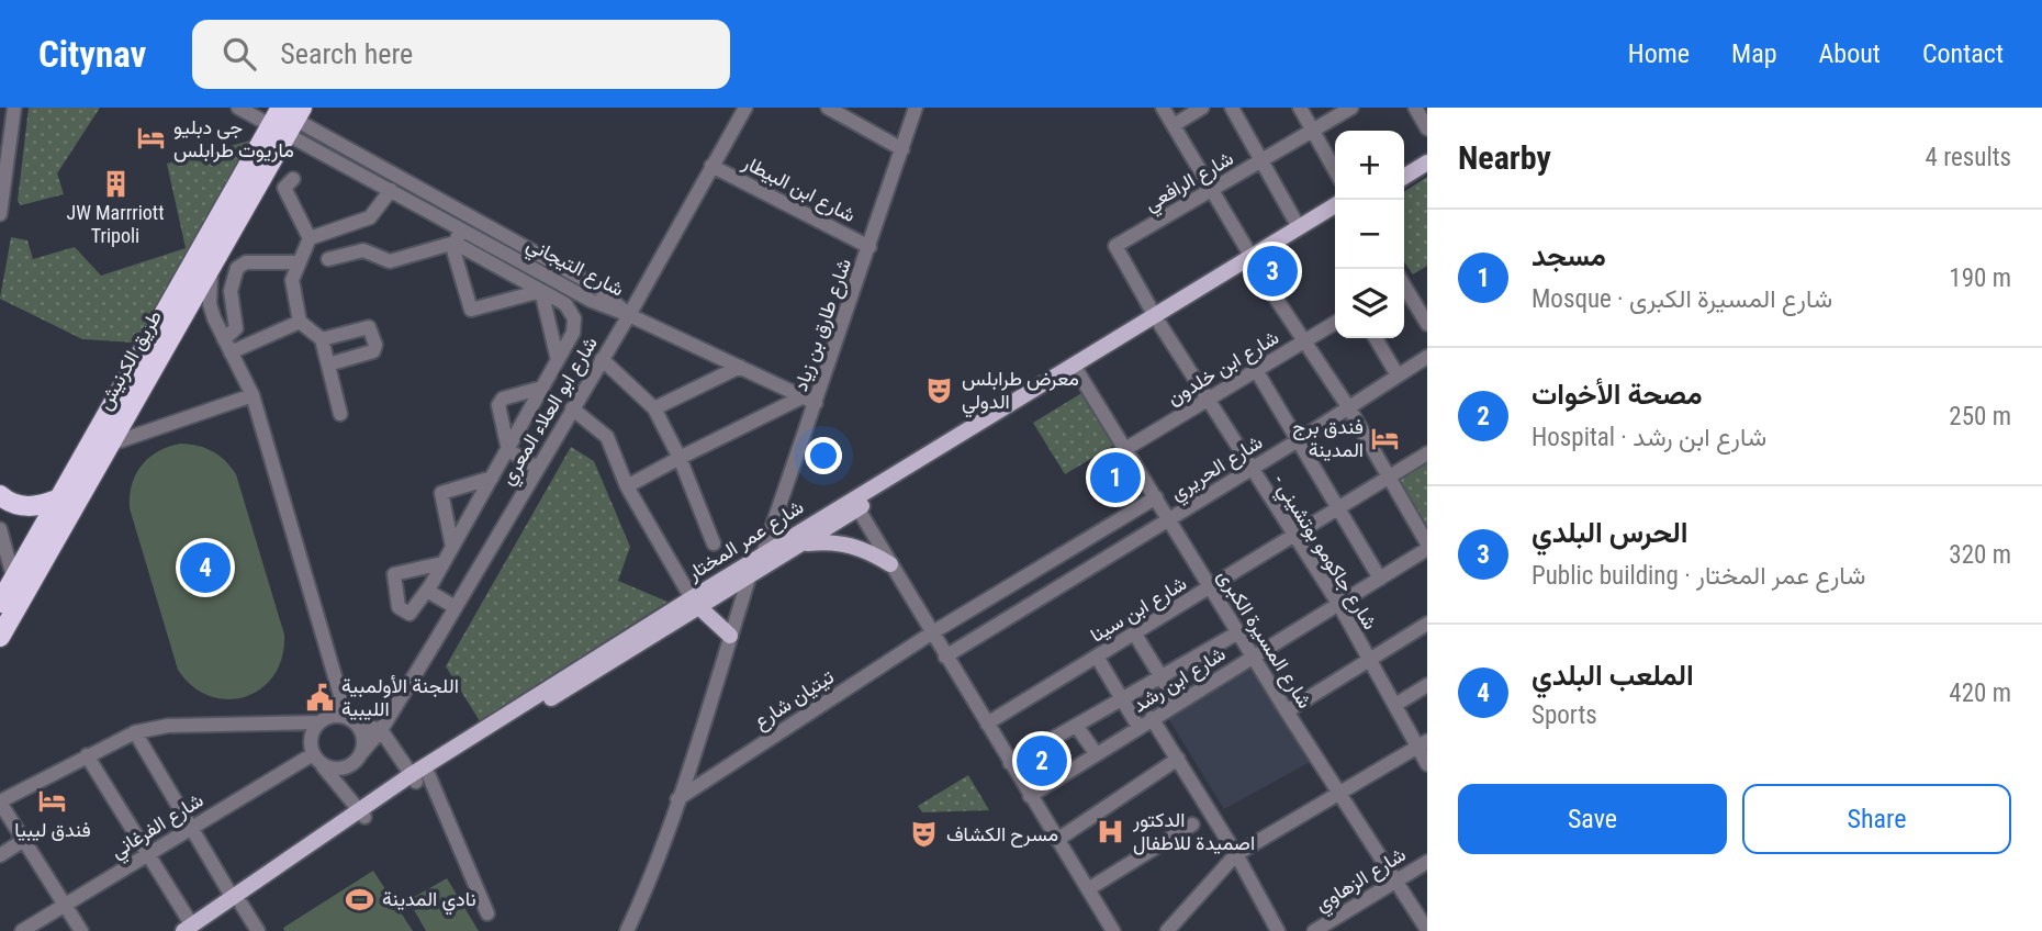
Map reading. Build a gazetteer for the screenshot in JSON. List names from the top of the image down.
{
  "streets": {
    "highway": ["طريق الكرنيش"],
    "main road": ["شارع عمر المختار"],
    "street": [
      "شارع الرافعي",
      "شارع ابن البيطار",
      "شارع التيجاني",
      "شارع طارق بن زياد",
      "شارع ابن خلدون",
      "شارع ابو العلاء المعري",
      "شارع الحريري",
      "- شارع جاكومو بوتشيني",
      "شارع ابن سينا",
      "شارع المسيرة الكبرى",
      "شارع ابن رشد",
      "تيتيان شارع",
      "شارع الفرغاني",
      "شارع الزهاوي"
    ]
  },
  "crossings": [
    ["شارع الرافعي", "شارع عمر المختار"],
    ["شارع الرافعي", "- شارع جاكومو بوتشيني"],
    ["شارع ابن البيطار", "شارع طارق بن زياد"],
    ["شارع ابن البيطار", "شارع ابو العلاء المعري"],
    ["شارع التيجاني", "شارع طارق بن زياد"],
    ["شارع التيجاني", "طريق الكرنيش"],
    ["شارع التيجاني", "شارع ابو العلاء المعري"],
    ["شارع طارق بن زياد", "شارع عمر المختار"],
    ["شارع ابن خلدون", "- شارع جاكومو بوتشيني"],
    ["شارع ابن خلدون", "شارع المسيرة الكبرى"],
    ["شارع ابو العلاء المعري", "شارع الفرغاني"],
    ["شارع الحريري", "- شارع جاكومو بوتشيني"],
    ["شارع الحريري", "شارع المسيرة الكبرى"],
    ["شارع عمر المختار", "- شارع جاكومو بوتشيني"],
    ["شارع عمر المختار", "شارع المسيرة الكبرى"],
    ["- شارع جاكومو بوتشيني", "شارع ابن سينا"],
    ["- شارع جاكومو بوتشيني", "شارع ابن رشد"],
    ["شارع ابن سينا", "شارع المسيرة الكبرى"],
    ["شارع المسيرة الكبرى", "شارع ابن رشد"],
    ["شارع المسيرة الكبرى", "تيتيان شارع"],
    ["شارع المسيرة الكبرى", "شارع الزهاوي"]
  ],
  "places": {
    "hotel": ["جي دبليو ماريوت طرابلس", "فندق برج المدينة", "فندق ليبيا"],
    "building": ["JW Marrriott Tripoli"],
    "theatre": ["معرض طرابلس الدولي", "مسرح الكشاف"],
    "public building": ["اللجنة الأولمبية الليبية"],
    "hospital": ["الدكتور اصميدة للاطفال"],
    "sports": ["نادي المدينة"]
  },
  "page": {
    "header": "Citynav",
    "search": "Search here",
    "nav": [
      "Home",
      "Map",
      "About",
      "Contact"
    ],
    "heading": ["Nearby", "4 results"],
    "map_buttons": ["+", "−"],
    "list": [
      {
        "mark": "1",
        "name": "مسجد",
        "note": "Mosque · شارع المسيرة الكبرى",
        "value": "190 m"
      },
      {
        "mark": "2",
        "name": "مصحة الأخوات",
        "note": "Hospital · شارع ابن رشد",
        "value": "250 m"
      },
      {
        "mark": "3",
        "name": "الحرس البلدي",
        "note": "Public building · شارع عمر المختار",
        "value": "320 m"
      },
      {
        "mark": "4",
        "name": "الملعب البلدي",
        "note": "Sports",
        "value": "420 m"
      }
    ],
    "pins": [
      "3",
      "1",
      "4",
      "2"
    ],
    "buttons": ["Save", "Share"]
  }
}
